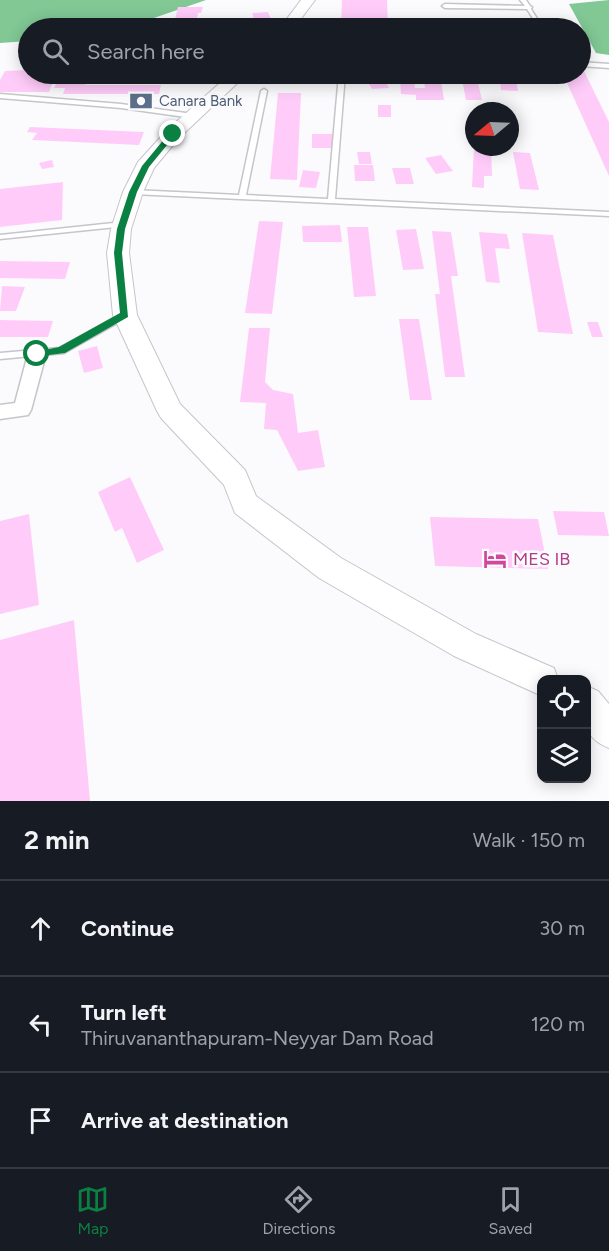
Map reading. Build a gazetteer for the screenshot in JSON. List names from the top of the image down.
{
  "places": {
    "bank": ["Canara Bank"],
    "hotel": ["MES IB"]
  },
  "north": "left",
  "page": {
    "search": "Search here",
    "heading": ["2 min", "Walk · 150 m"],
    "list": [
      ["Continue", "30 m"],
      ["Turn left", "Thiruvananthapuram-Neyyar Dam Road", "120 m"],
      "Arrive at destination"
    ],
    "nav": ["Map", "Directions", "Saved"]
  }
}
